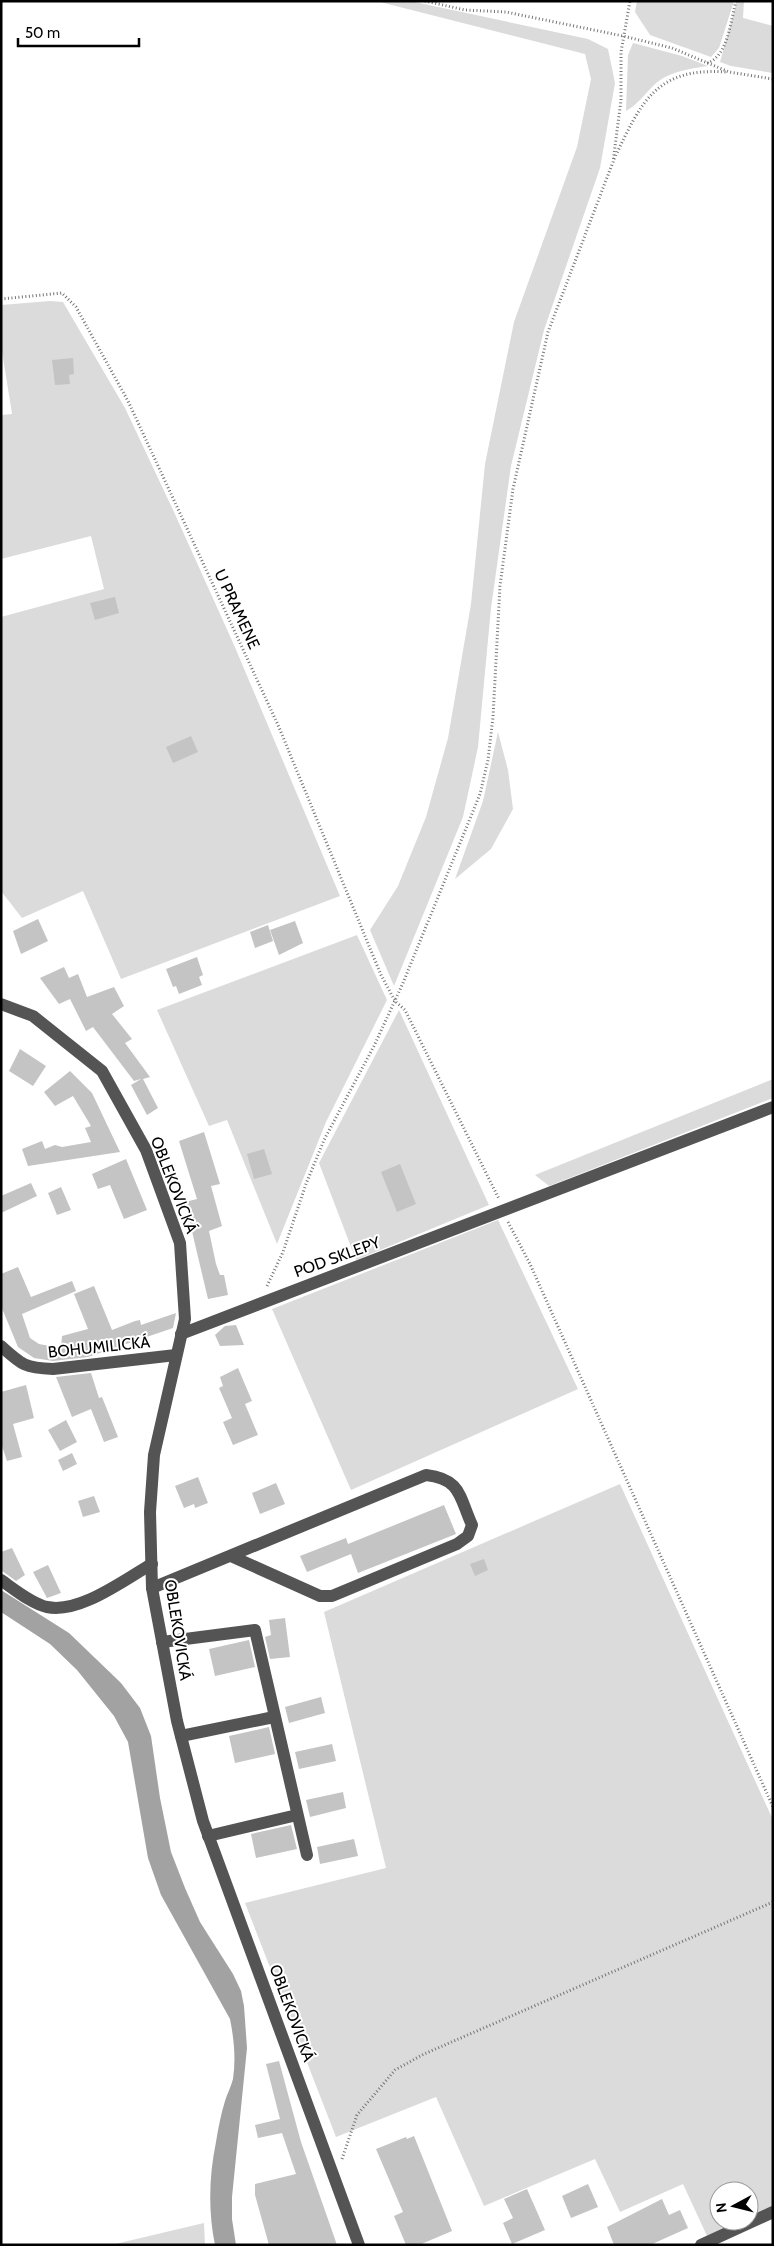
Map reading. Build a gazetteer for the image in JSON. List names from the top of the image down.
{
  "streets": {
    "street": ["OBLEKOVICKÁ", "POD SKLEPY", "BOHUMILICKÁ"],
    "path": ["U PRAMENE"]
  },
  "crossings": [
    ["OBLEKOVICKÁ", "POD SKLEPY"],
    ["OBLEKOVICKÁ", "BOHUMILICKÁ"]
  ],
  "scale_bar": "50 m",
  "north": "left"
}
